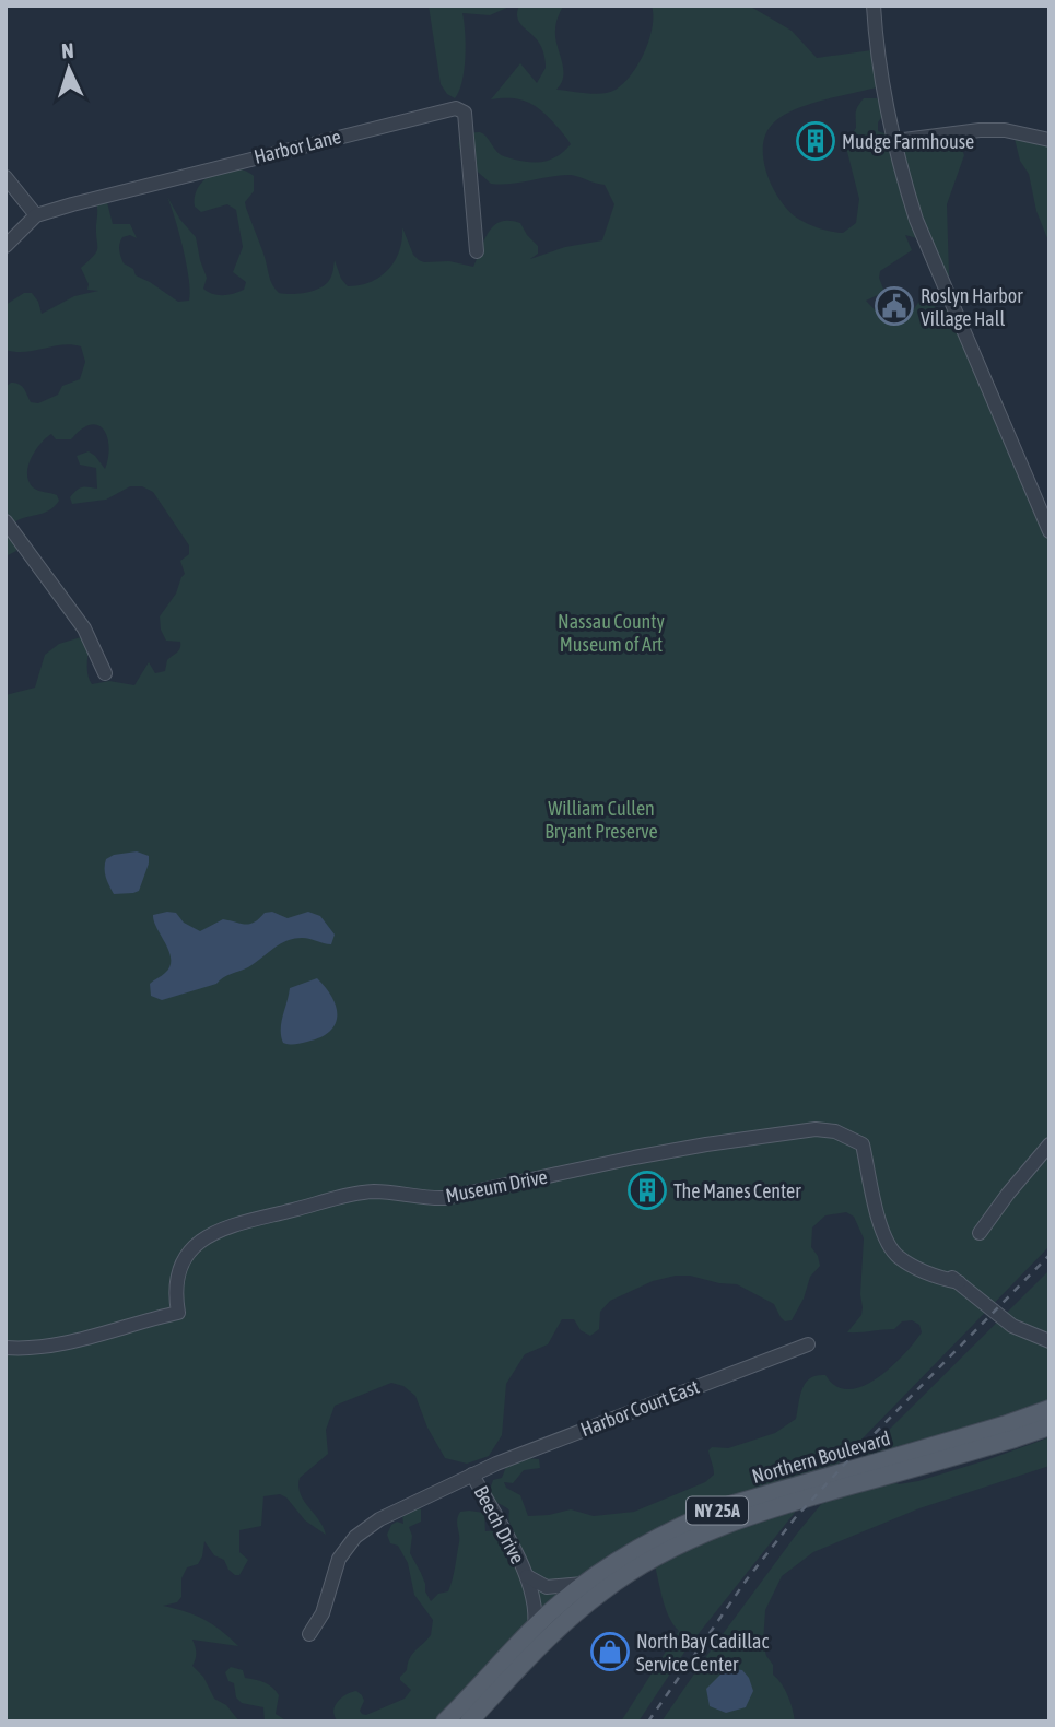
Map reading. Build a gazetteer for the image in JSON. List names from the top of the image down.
{
  "streets": {
    "main road": ["Northern Boulevard", "NY 25A"],
    "street": [
      "Harbor Lane",
      "Museum Drive",
      "Harbor Court East",
      "Beech Drive"
    ]
  },
  "crossings": [
    ["Harbor Court East", "Beech Drive"],
    ["Northern Boulevard", "Beech Drive"]
  ],
  "parks": ["Nassau County Museum of Art", "William Cullen Bryant Preserve"],
  "places": {
    "building": ["Mudge Farmhouse", "The Manes Center"],
    "public building": ["Roslyn Harbor Village Hall"],
    "shop": ["North Bay Cadillac Service Center"]
  },
  "north": "top"
}
